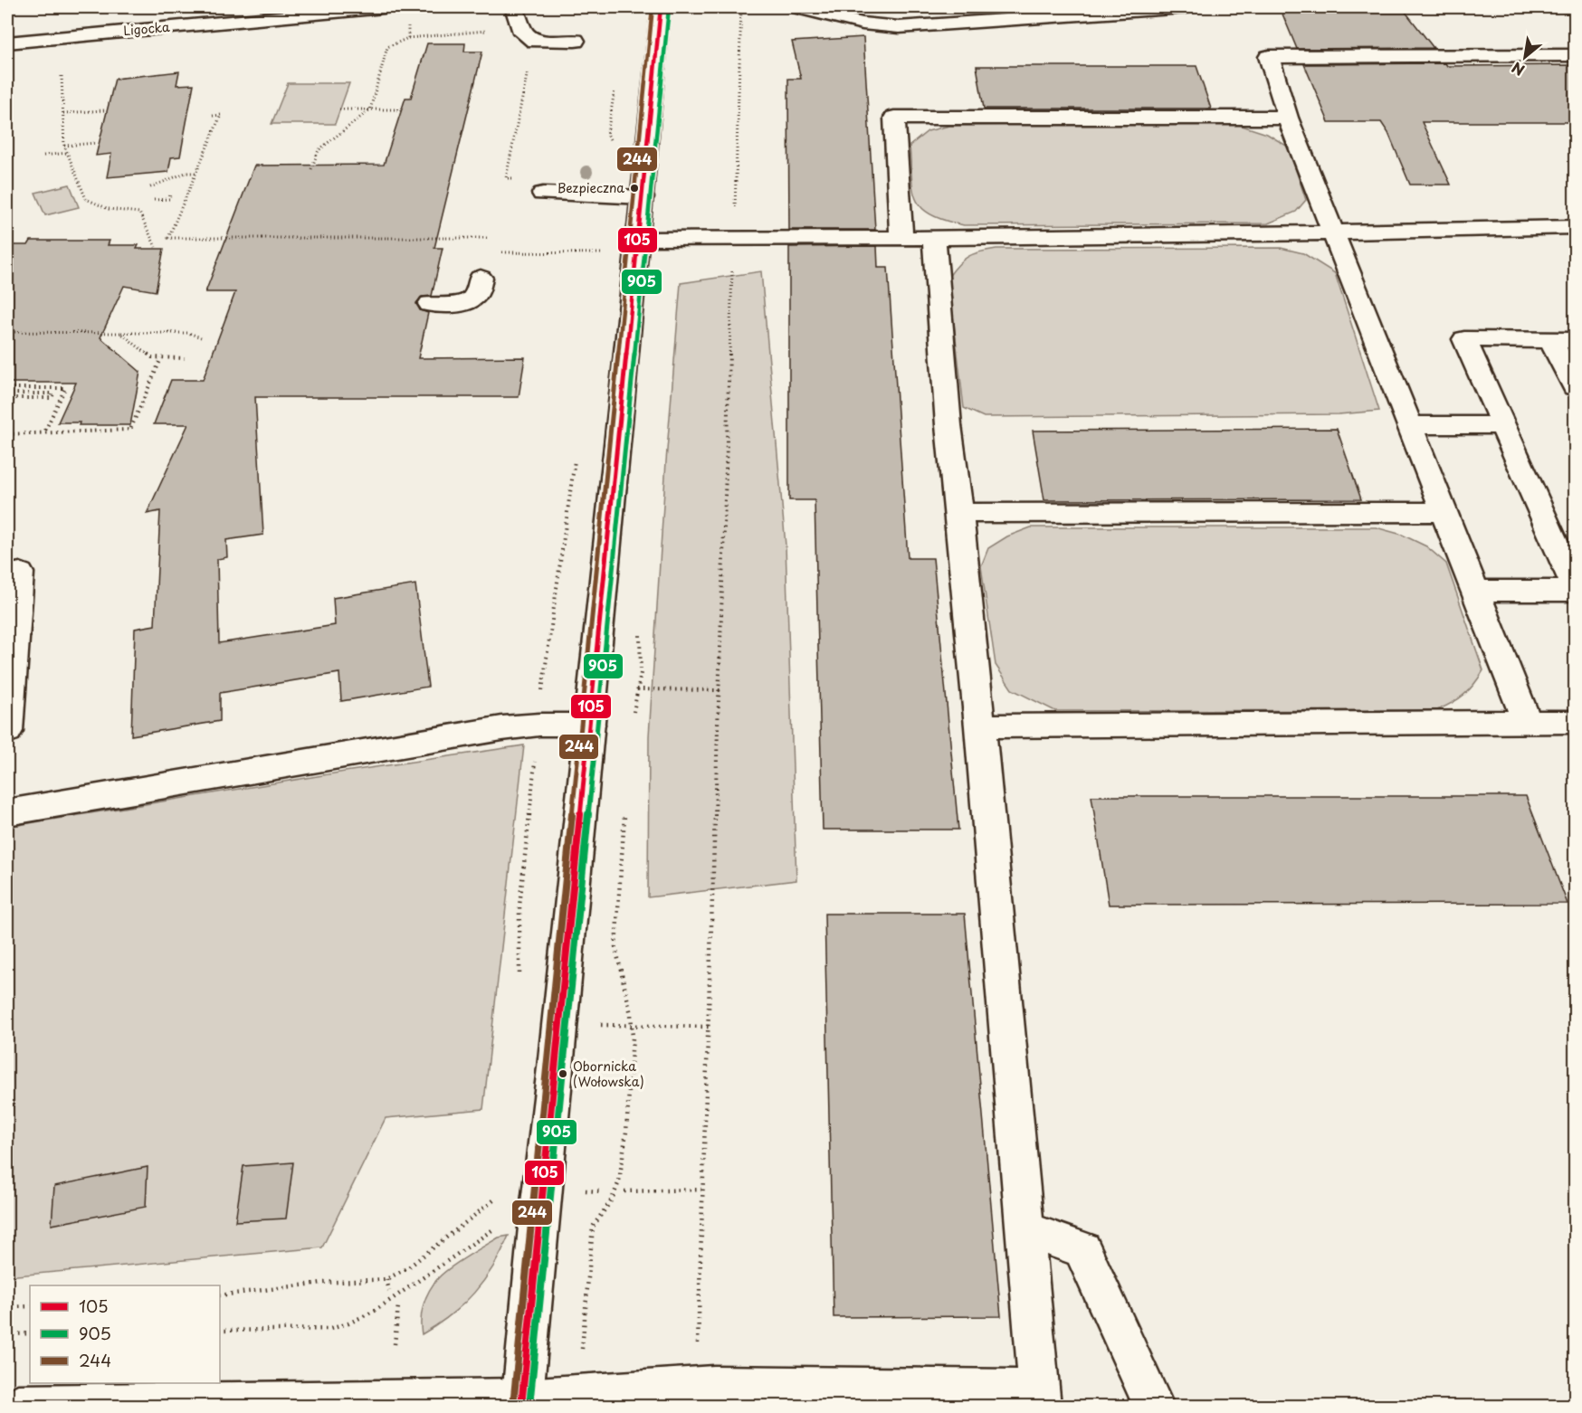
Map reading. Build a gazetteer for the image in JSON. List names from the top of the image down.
{
  "streets": {
    "main road": ["Ligocka"]
  },
  "places": ["Bezpieczna", "Obornicka (Wołowska)"],
  "lines": ["transit line 105", "transit line 244", "transit line 905"],
  "legend": ["105", "905", "244"],
  "north": "bottom left"
}
